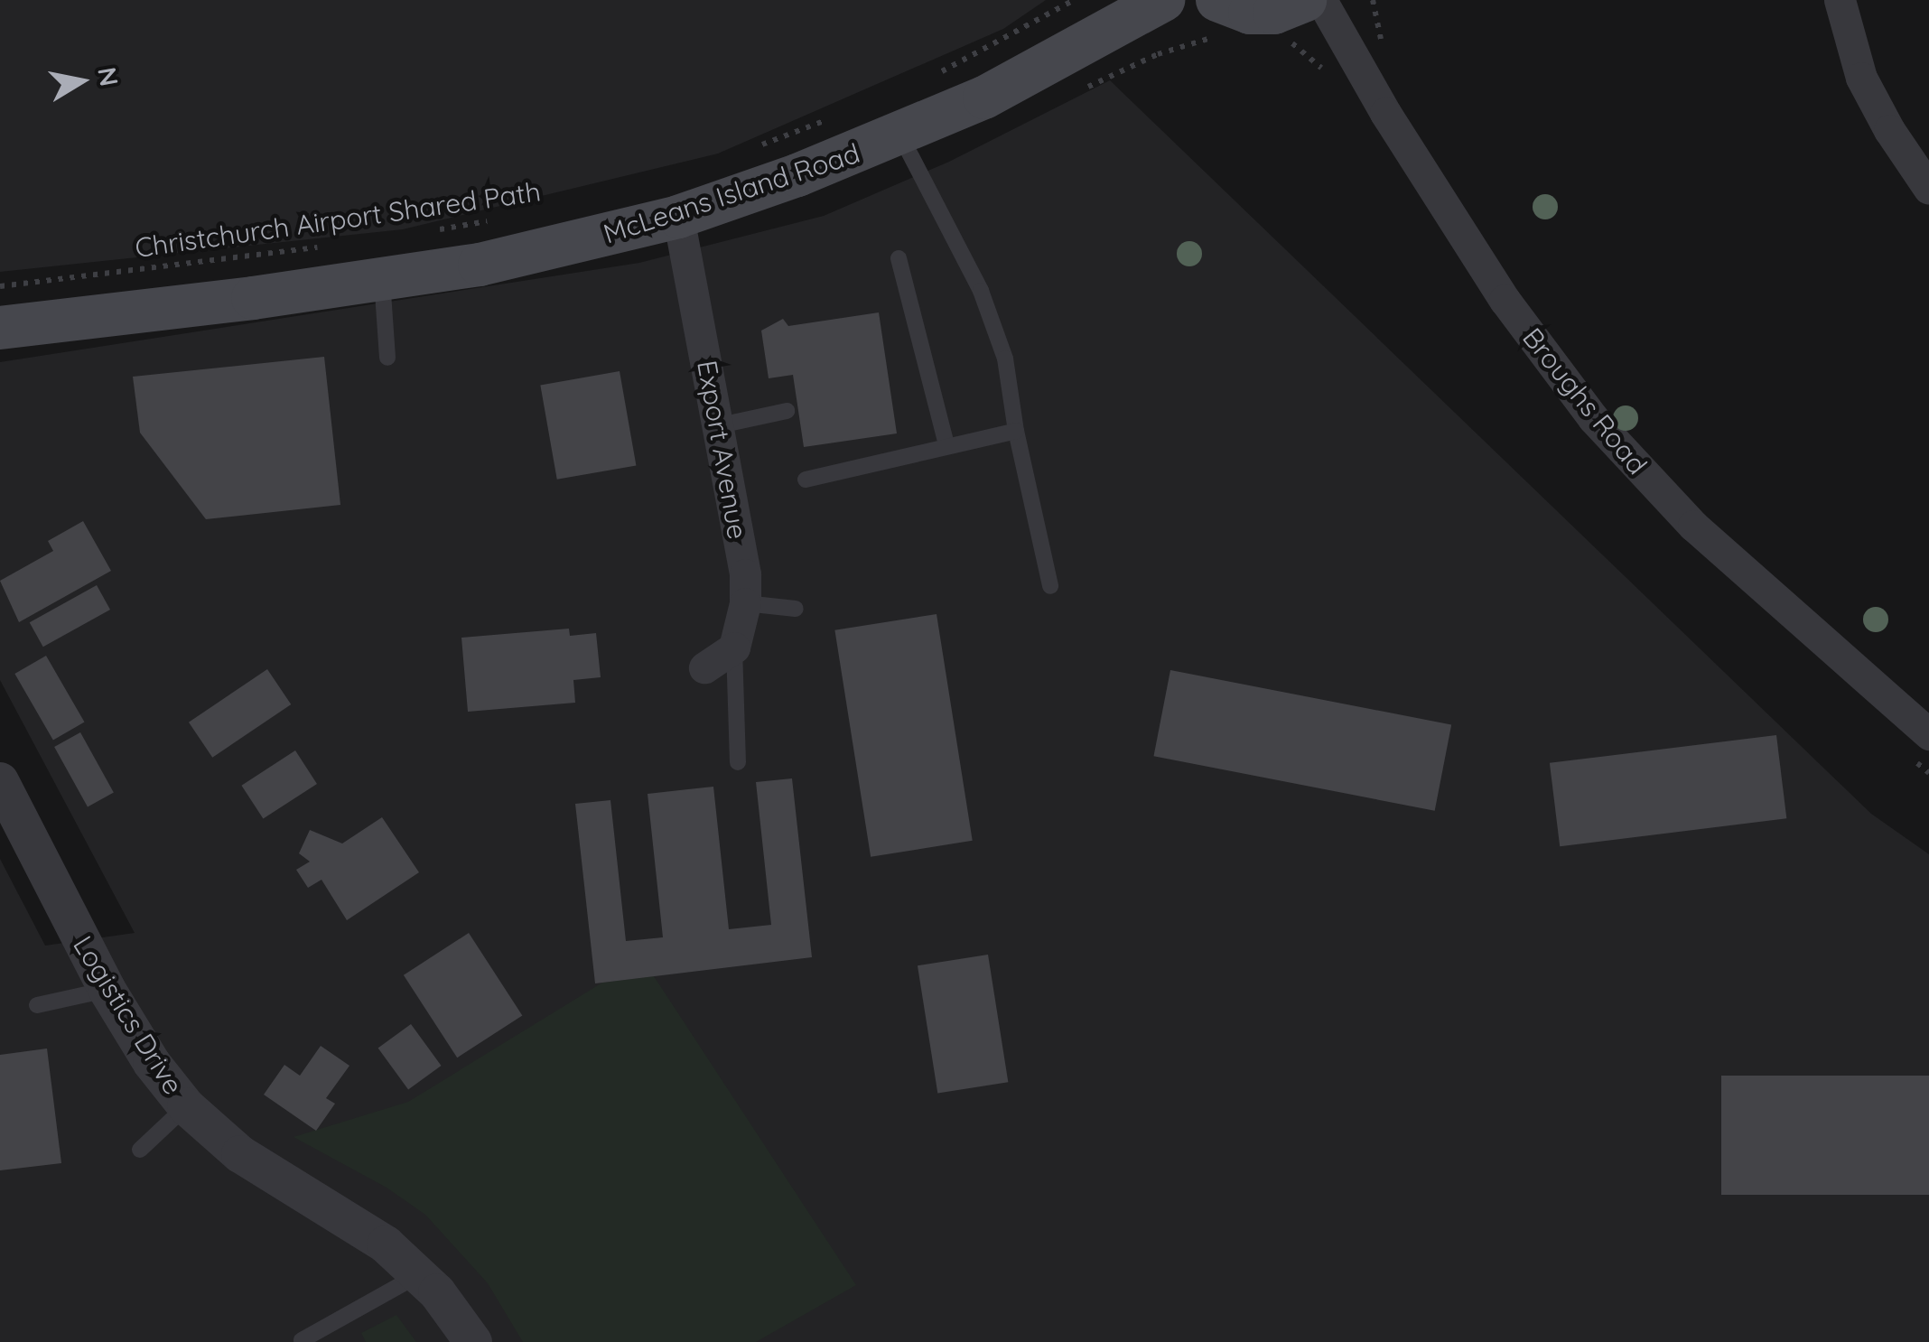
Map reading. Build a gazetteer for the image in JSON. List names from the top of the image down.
{
  "streets": {
    "main road": ["McLeans Island Road"],
    "street": ["Broughs Road", "Export Avenue", "Logistics Drive"],
    "path": ["Christchurch Airport Shared Path"]
  },
  "crossings": [
    ["McLeans Island Road", "Export Avenue"]
  ],
  "north": "right"
}
